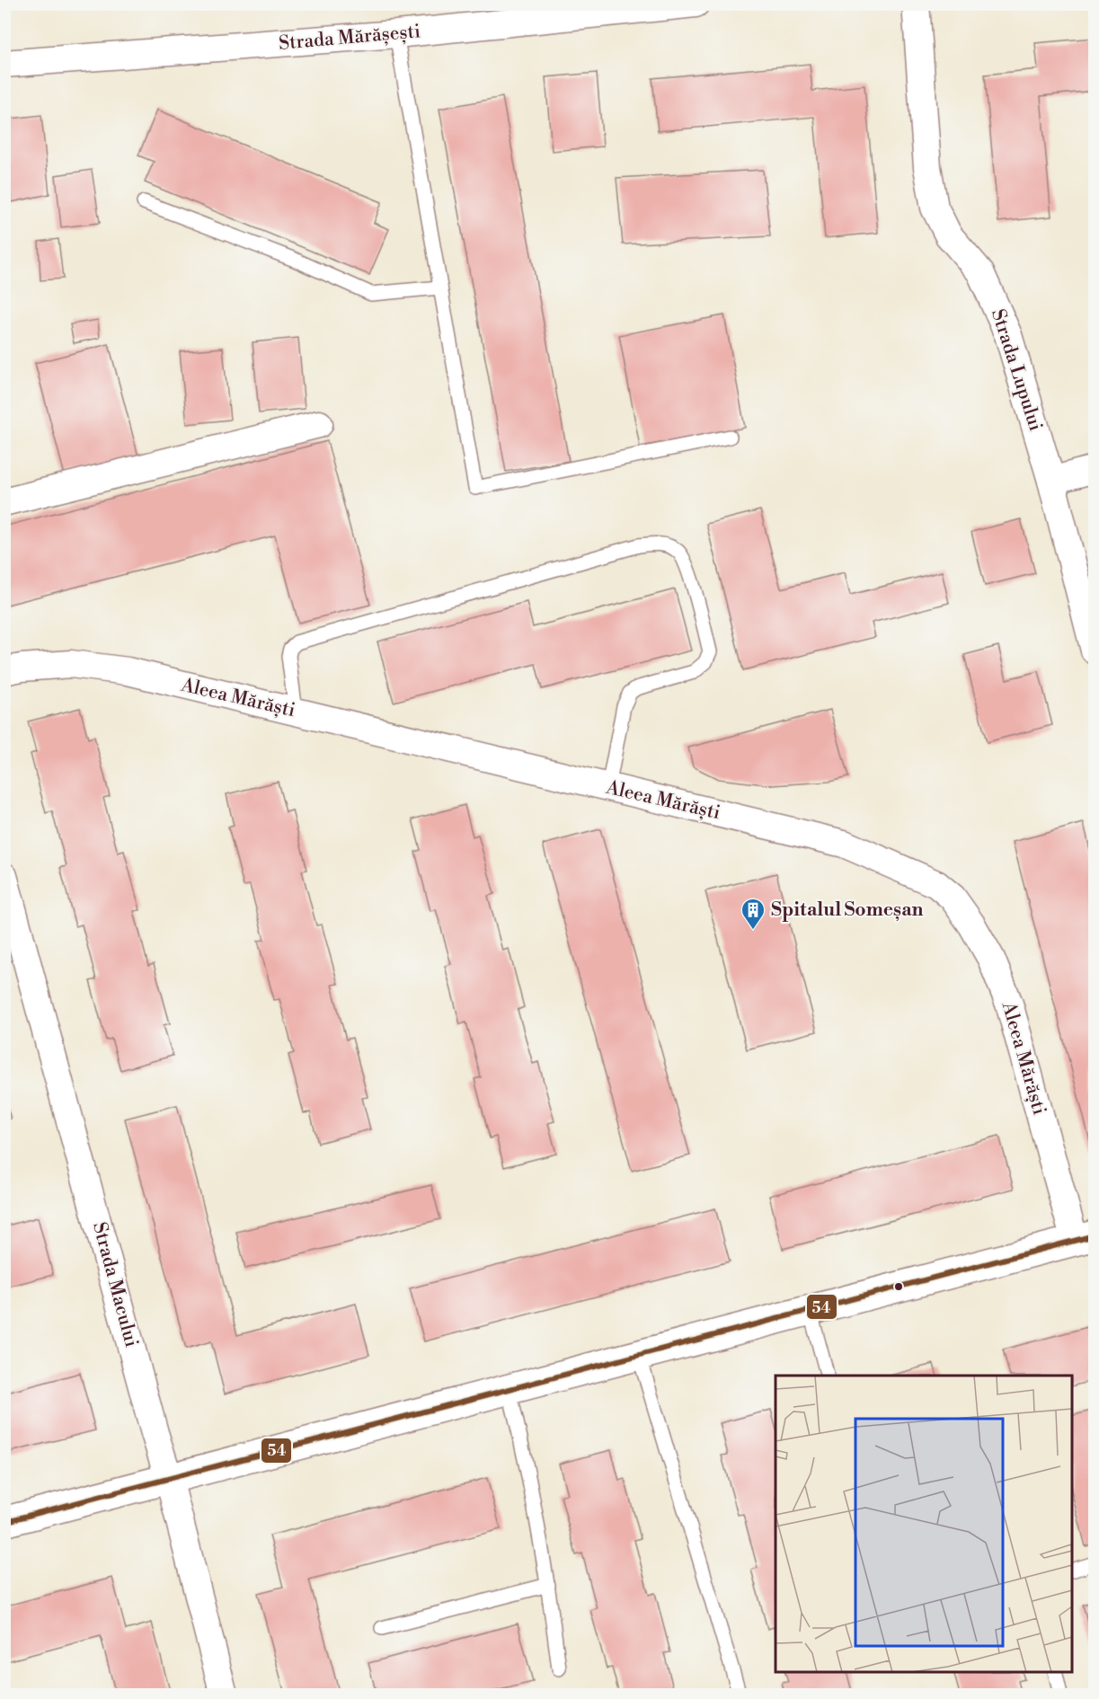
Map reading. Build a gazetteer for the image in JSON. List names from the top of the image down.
{
  "streets": {
    "street": [
      "Strada Mărășești",
      "Strada Lupului",
      "Aleea Mărăști",
      "Strada Macului"
    ]
  },
  "places": {
    "building": ["Spitalul Someșan"]
  },
  "lines": ["transit line 54"]
}
